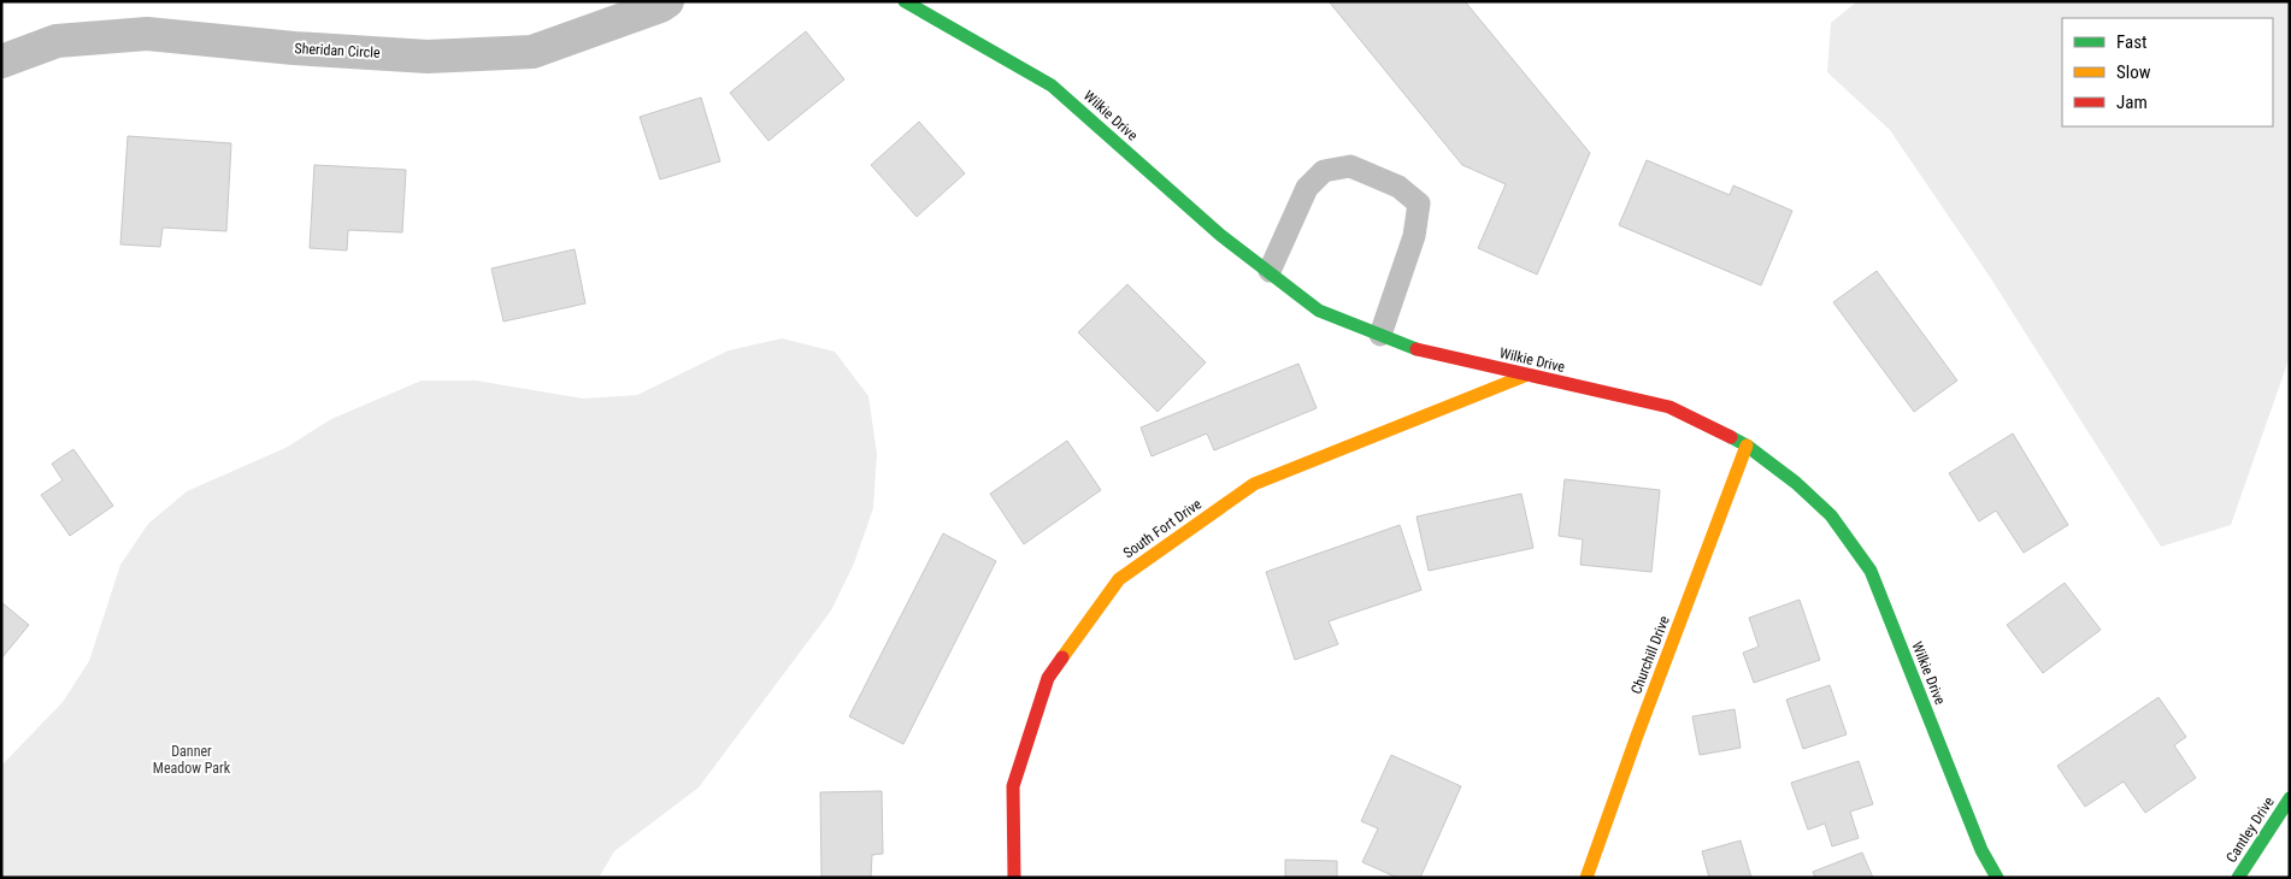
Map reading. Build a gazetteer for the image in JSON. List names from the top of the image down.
{
  "streets": {
    "street": [
      "Sheridan Circle",
      "Wilkie Drive",
      "South Fort Drive",
      "Churchill Drive",
      "Cantley Drive"
    ]
  },
  "crossings": [
    ["Wilkie Drive", "South Fort Drive"],
    ["Wilkie Drive", "Churchill Drive"]
  ],
  "parks": ["Danner Meadow Park"],
  "legend": ["Fast", "Slow", "Jam"]
}
